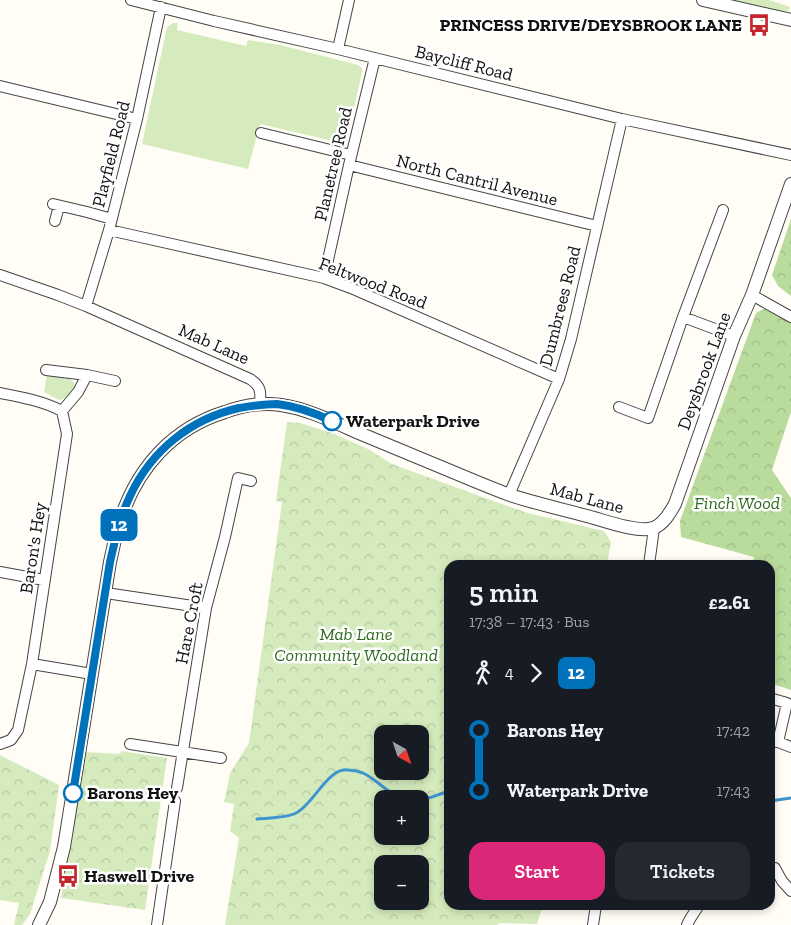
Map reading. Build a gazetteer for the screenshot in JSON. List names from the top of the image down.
{
  "streets": {
    "street": [
      "Baycliff Road",
      "Playfield Road",
      "Planetree Road",
      "North Cantril Avenue",
      "Feltwood Road",
      "Dumbrees Road",
      "Mab Lane",
      "Deysbrook Lane",
      "Baron's Hey",
      "Hare Croft"
    ]
  },
  "crossings": [
    ["Baycliff Road", "Playfield Road"],
    ["Baycliff Road", "Planetree Road"],
    ["Baycliff Road", "Dumbrees Road"],
    ["Playfield Road", "Feltwood Road"],
    ["Playfield Road", "Mab Lane"],
    ["Planetree Road", "North Cantril Avenue"],
    ["Planetree Road", "Feltwood Road"],
    ["North Cantril Avenue", "Dumbrees Road"],
    ["Feltwood Road", "Dumbrees Road"],
    ["Dumbrees Road", "Mab Lane"],
    ["Mab Lane", "Deysbrook Lane"]
  ],
  "parks": ["Finch Wood", "Mab Lane Community Woodland"],
  "places": {
    "bus stop": ["PRINCESS DRIVE/DEYSBROOK LANE", "Haswell Drive"],
    "other": ["Waterpark Drive", "Barons Hey"]
  },
  "lines": ["bus line 12"],
  "north": "bottom right",
  "page": {
    "on_map": "12",
    "heading": ["5 min", "17:38 – 17:43 · Bus", "£2.61"],
    "legs": ["4", "12"],
    "list": [
      {
        "name": "Barons Hey",
        "value": "17:42"
      },
      {
        "name": "Waterpark Drive",
        "value": "17:43"
      }
    ],
    "map_buttons": ["+", "−"],
    "buttons": ["Start", "Tickets"]
  }
}
